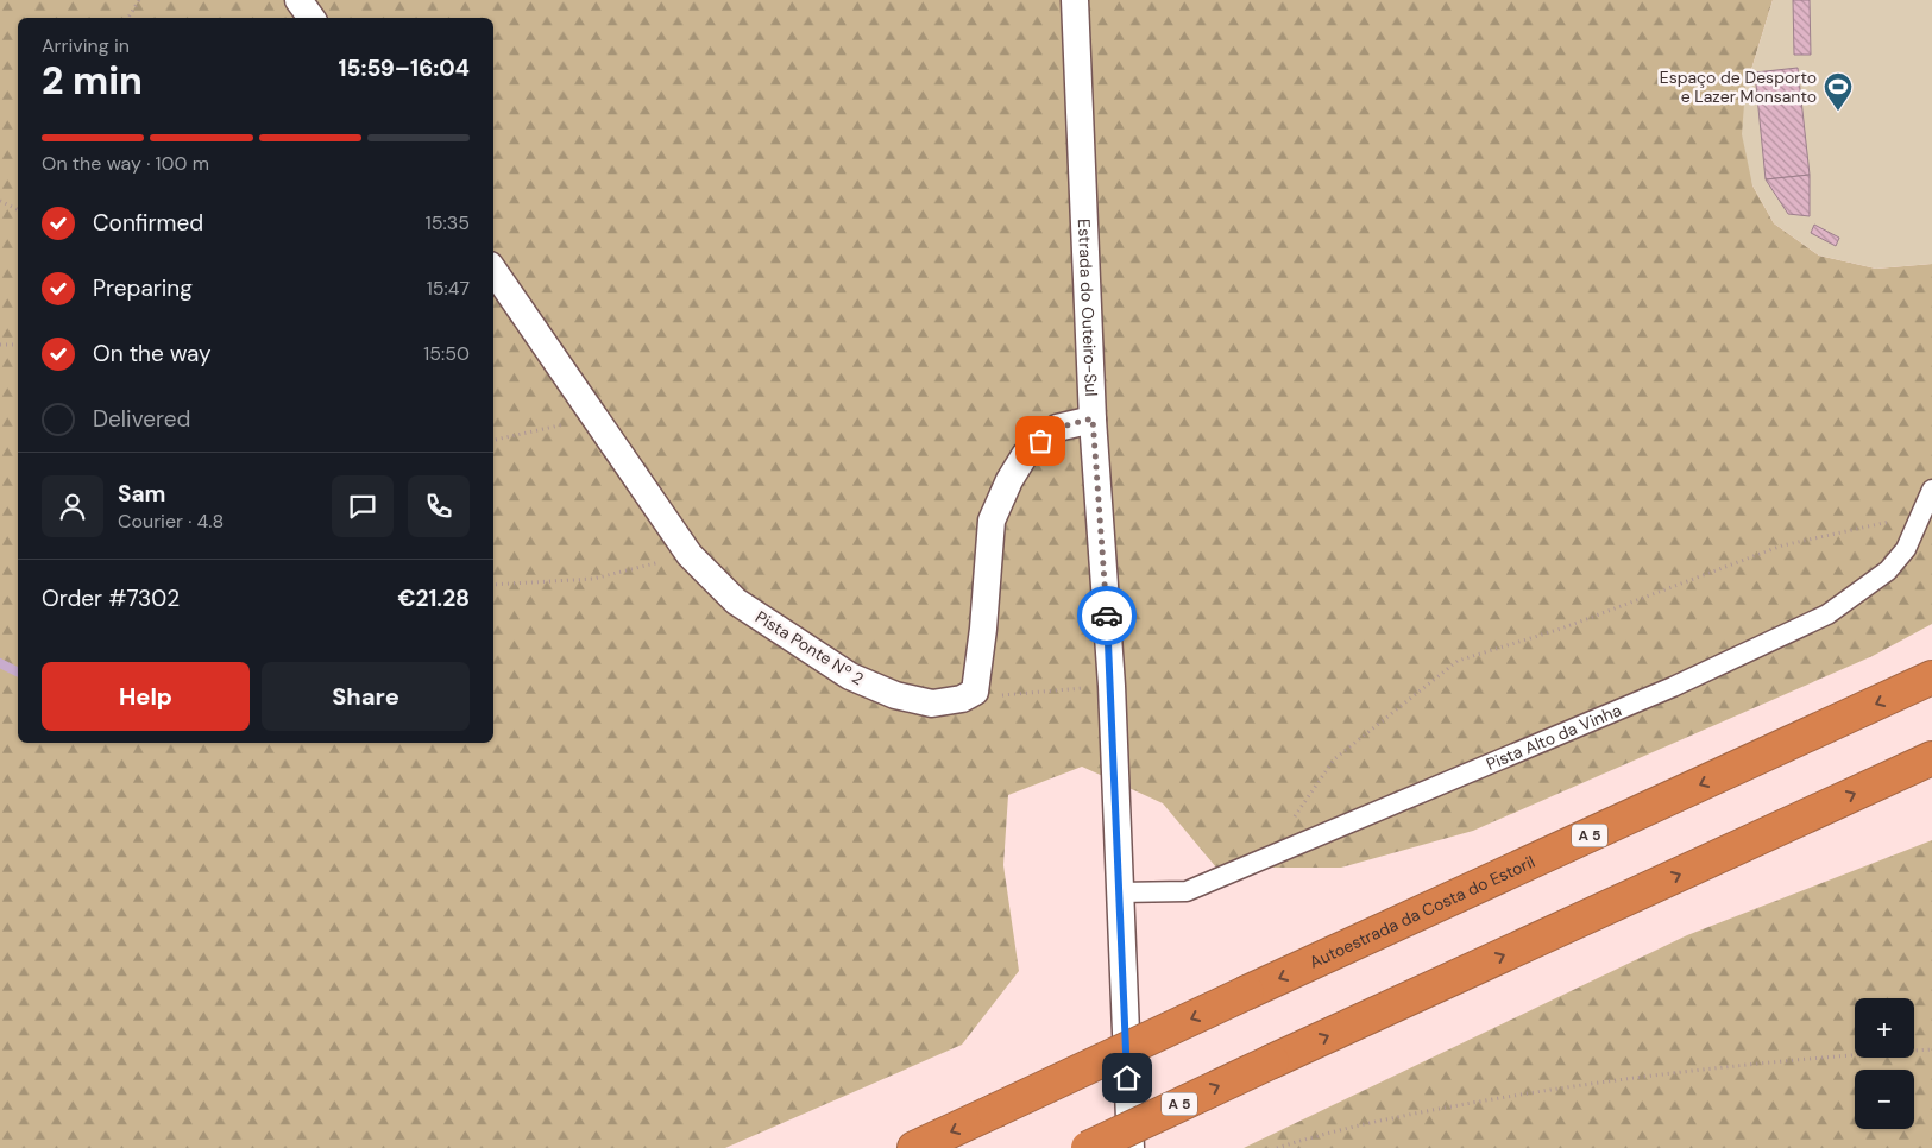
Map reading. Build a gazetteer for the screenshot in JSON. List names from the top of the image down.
{
  "streets": {
    "highway": ["A 5", "Autoestrada da Costa do Estoril"],
    "street": ["Estrada do Outeiro-Sul", "Pista Ponte Nº 2", "Pista Alto da Vinha"]
  },
  "crossings": [
    ["Estrada do Outeiro-Sul", "Pista Alto da Vinha"]
  ],
  "places": {
    "sports": ["Espaço de Desporto e Lazer Monsanto"]
  },
  "page": {
    "heading": ["2 min", "Arriving in", "15:59–16:04"],
    "panel": [
      "Sam",
      "Courier · 4.8",
      "Order #7302",
      "€21.28"
    ],
    "bar": "On the way · 100 m",
    "list": [
      ["Confirmed", "15:35"],
      ["Preparing", "15:47"],
      ["On the way", "15:50"],
      "Delivered"
    ],
    "buttons": ["Help", "Share"],
    "map_buttons": ["+", "−"]
  }
}
